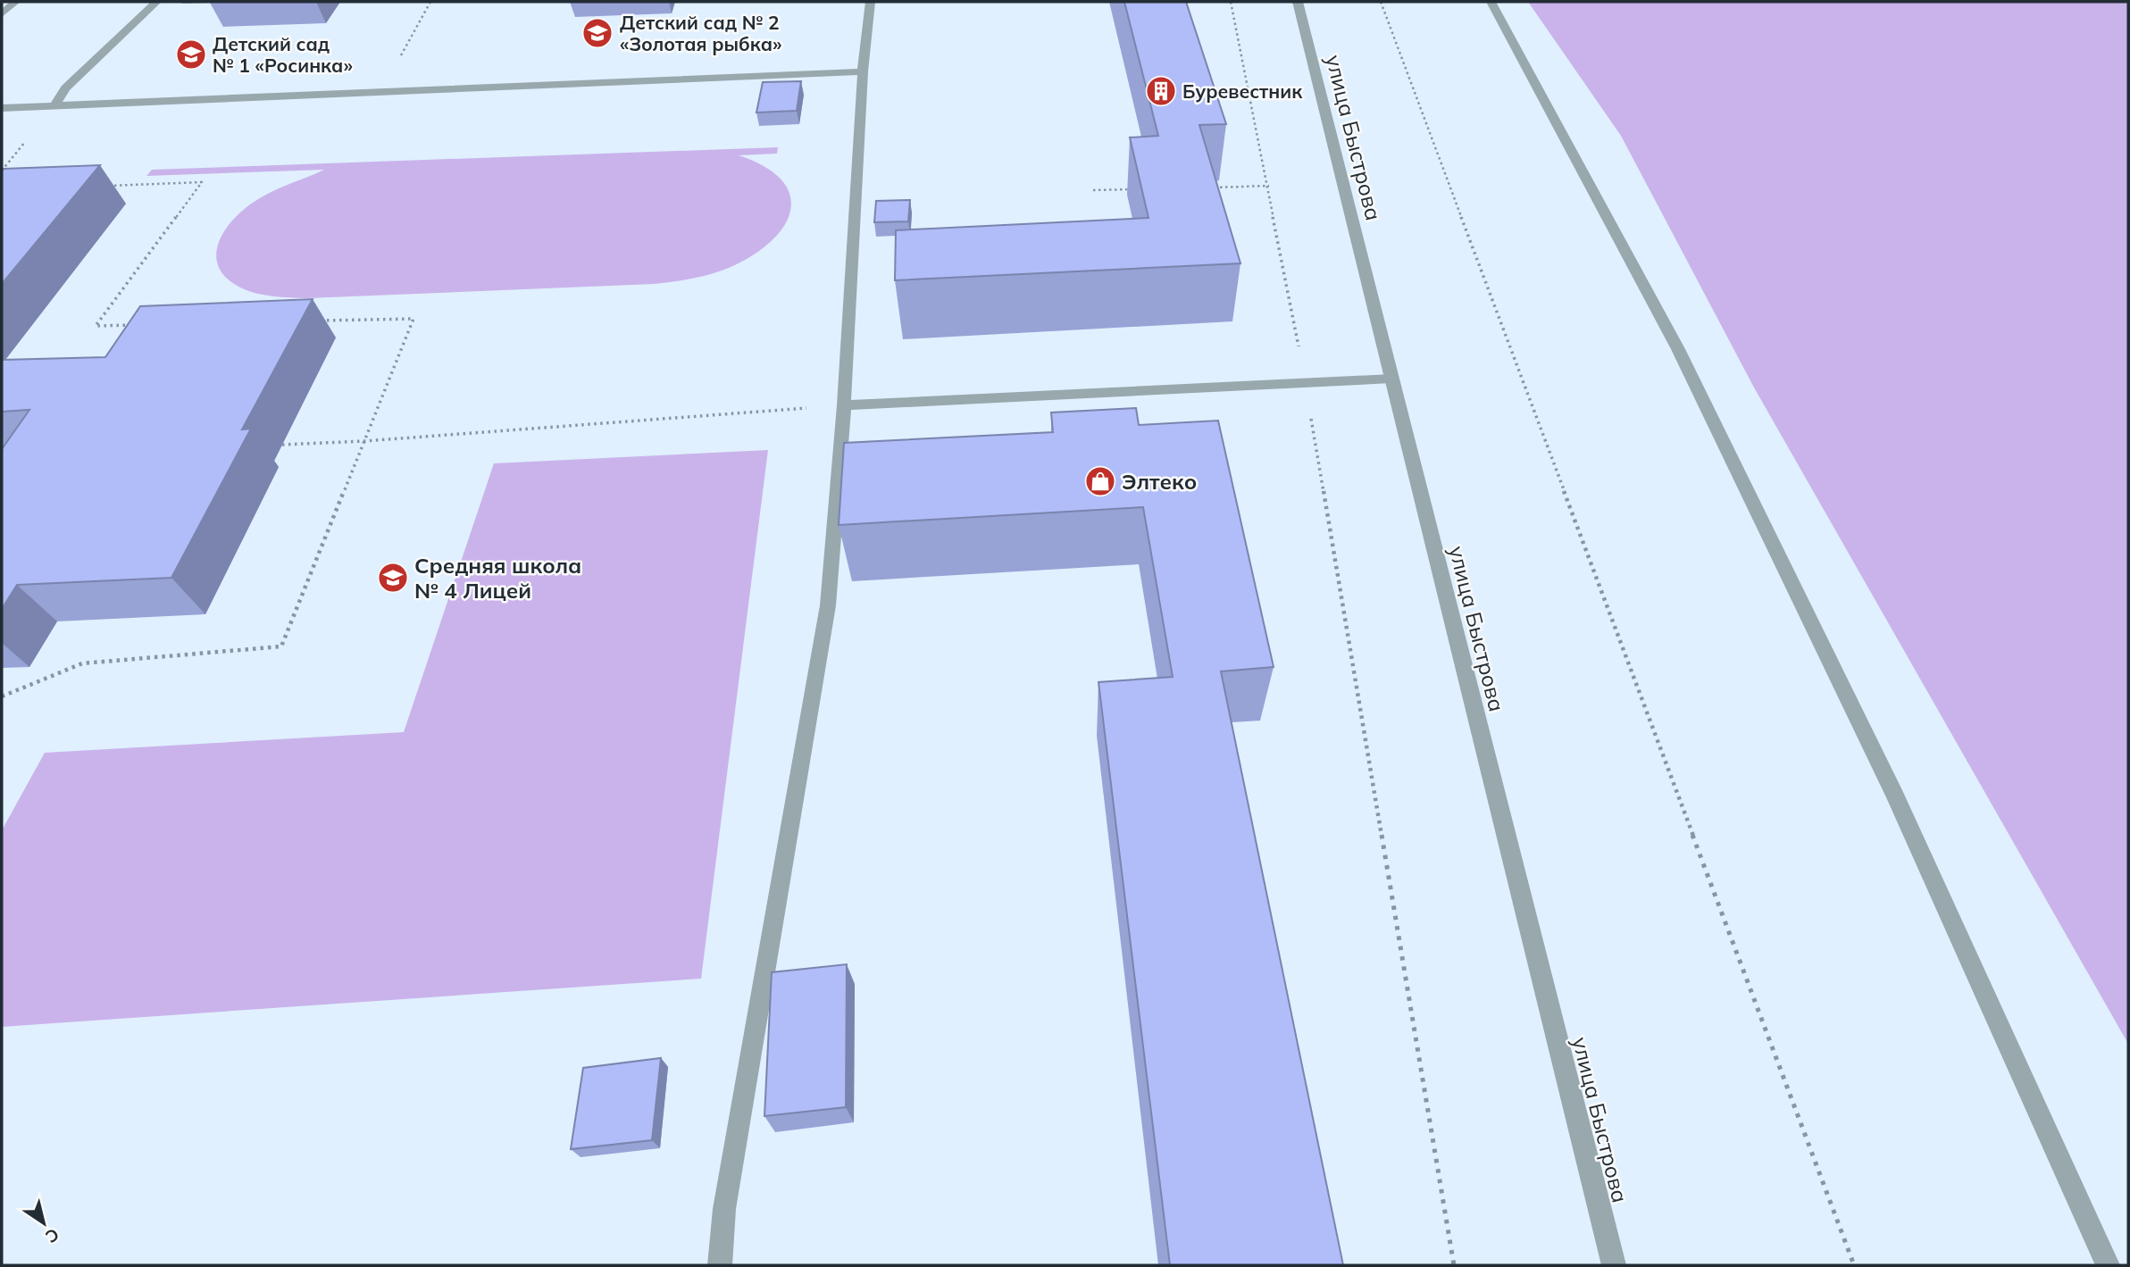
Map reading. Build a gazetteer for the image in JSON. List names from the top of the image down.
{
  "streets": {
    "street": ["улица Быстрова"]
  },
  "places": {
    "school or university": ["Детский сад № 2 «Золотая рыбка»", "Детский сад № 1 «Росинка»", "Средняя школа № 4 Лицей"],
    "building": ["Буревестник"],
    "shop": ["Элтеко"]
  },
  "north": "bottom right"
}
